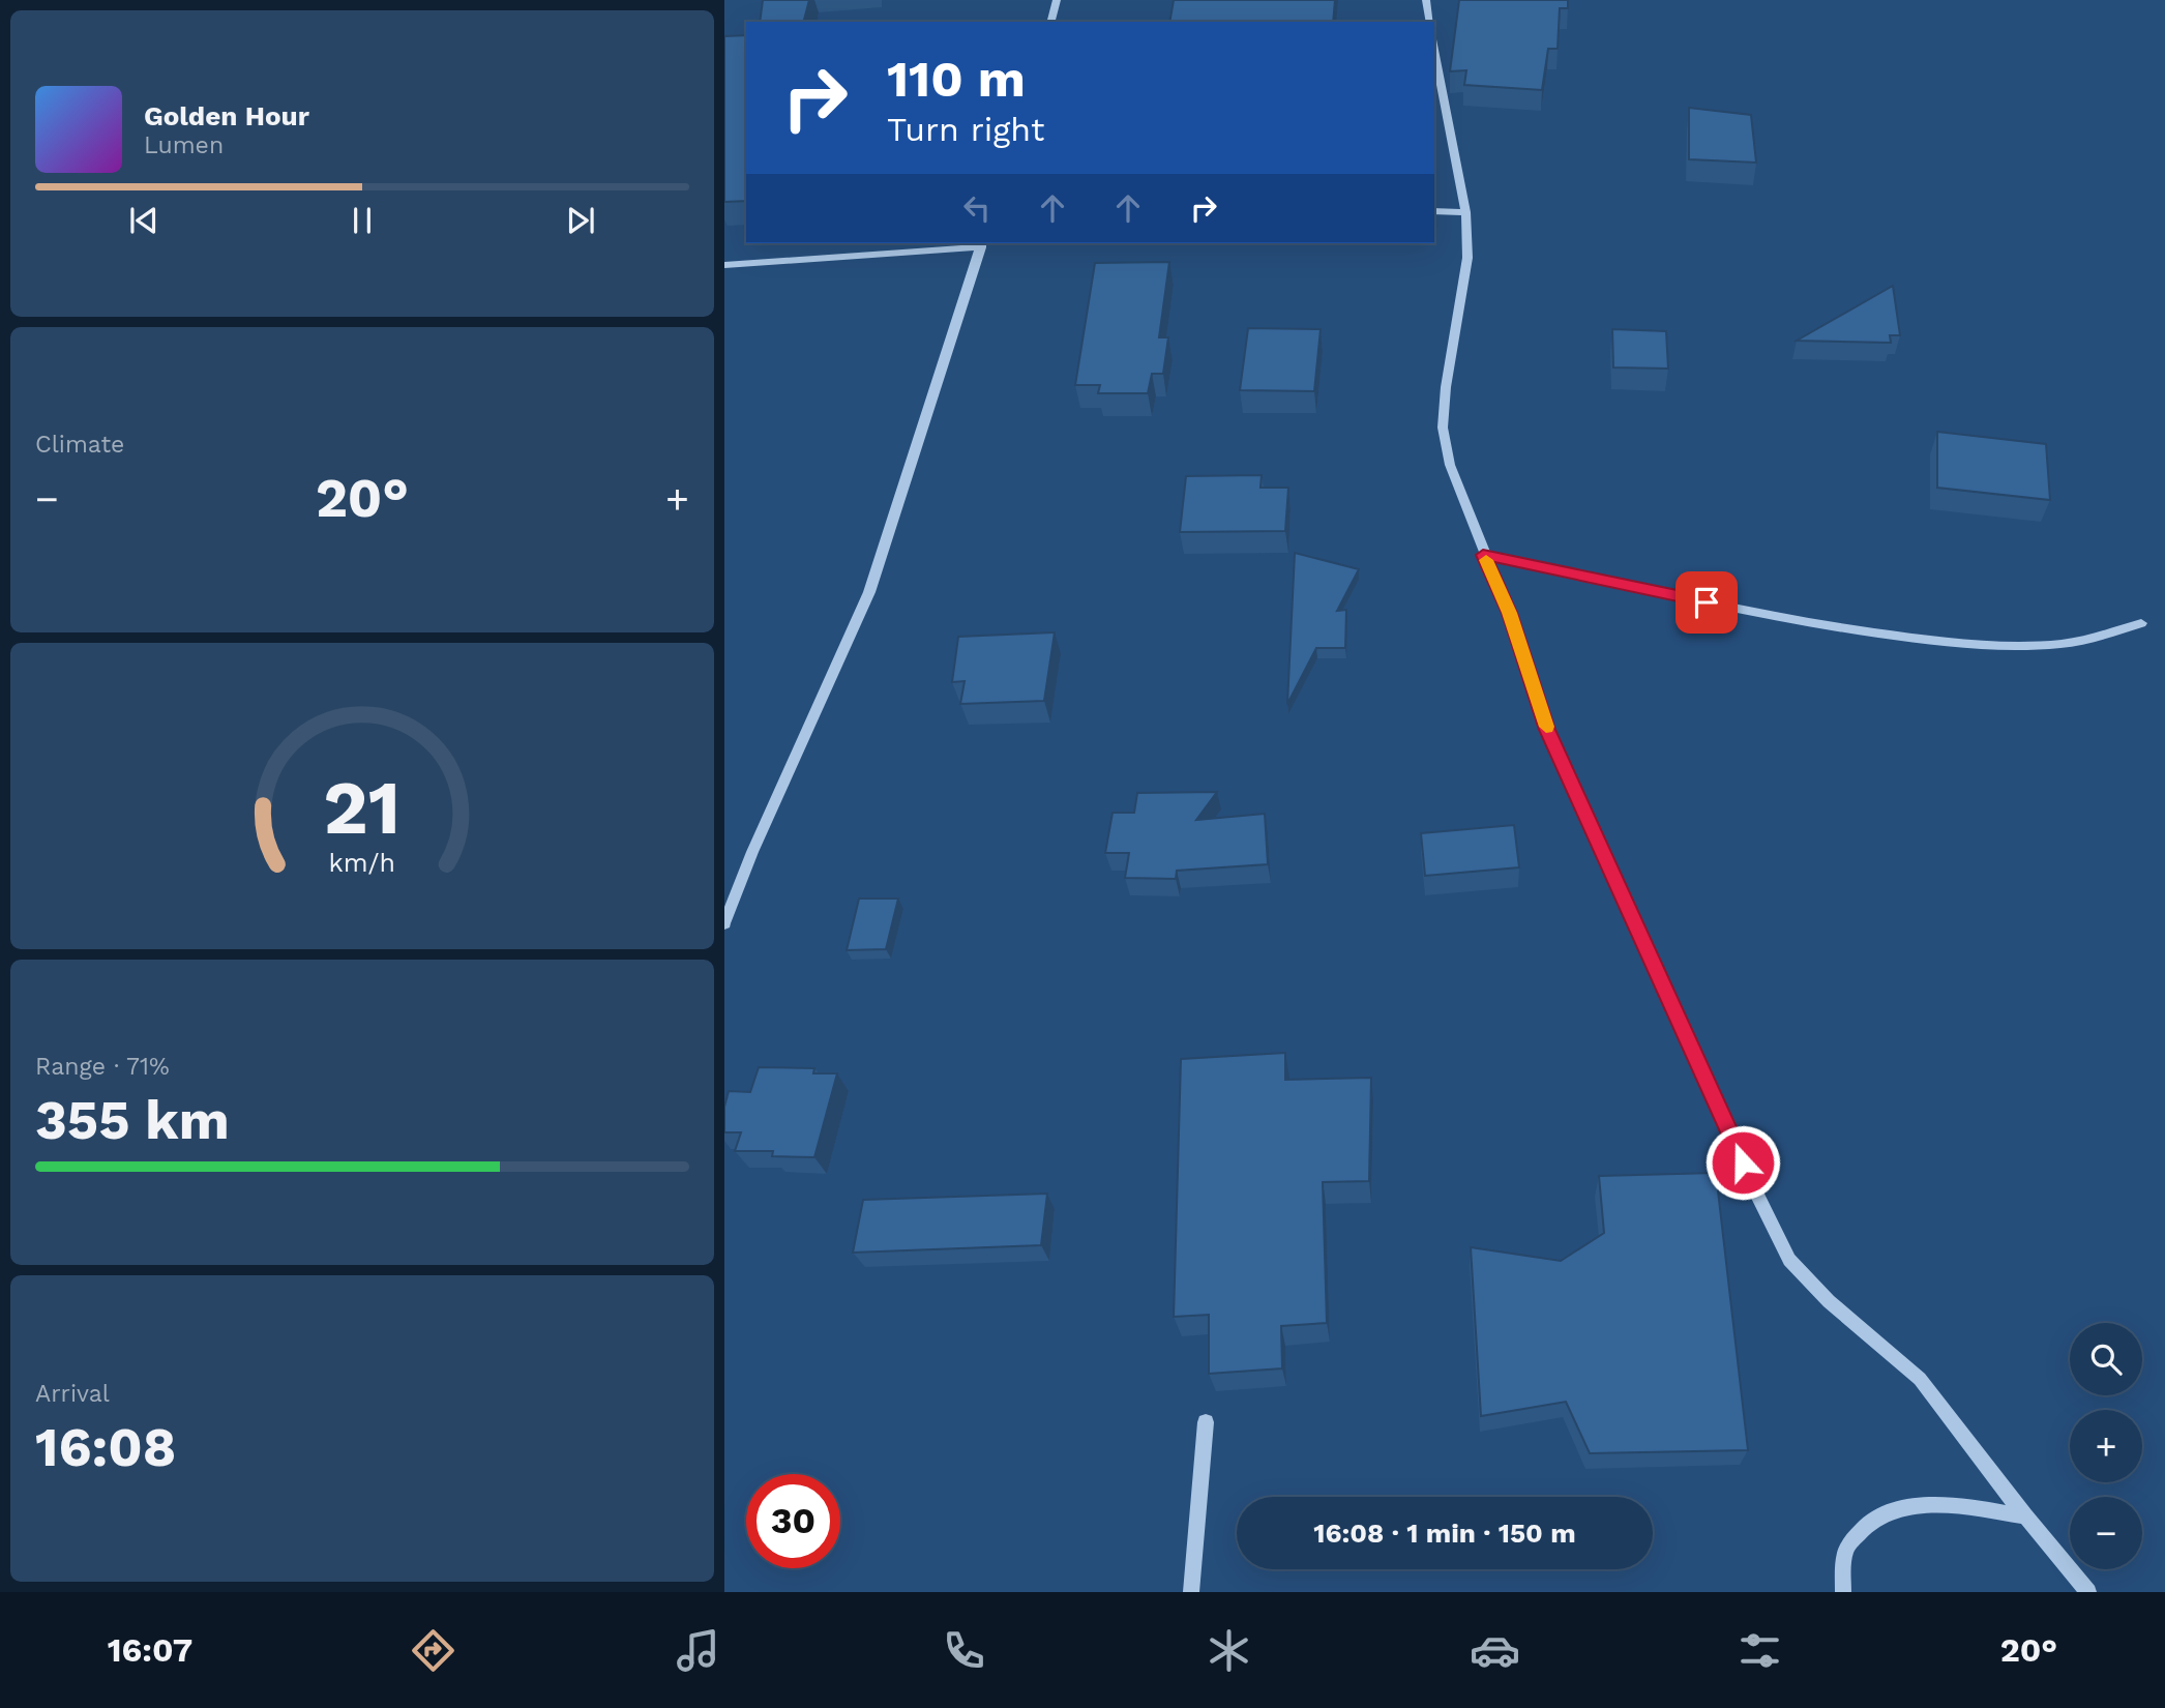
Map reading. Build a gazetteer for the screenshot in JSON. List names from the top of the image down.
{
  "page": {
    "turn": ["110 m", "Turn right"],
    "song": ["Golden Hour", "Lumen"],
    "tile": [
      "Climate",
      ["Range · 71%", "355 km"],
      ["Arrival", "16:08"]
    ],
    "heat": ["−", "20°", "+"],
    "map_buttons": ["+", "−"],
    "limit": "30",
    "trip": "16:08 · 1 min · 150 m",
    "tabs": ["16:07", "20°"],
    "gauge": ["21", "km/h"]
  }
}
